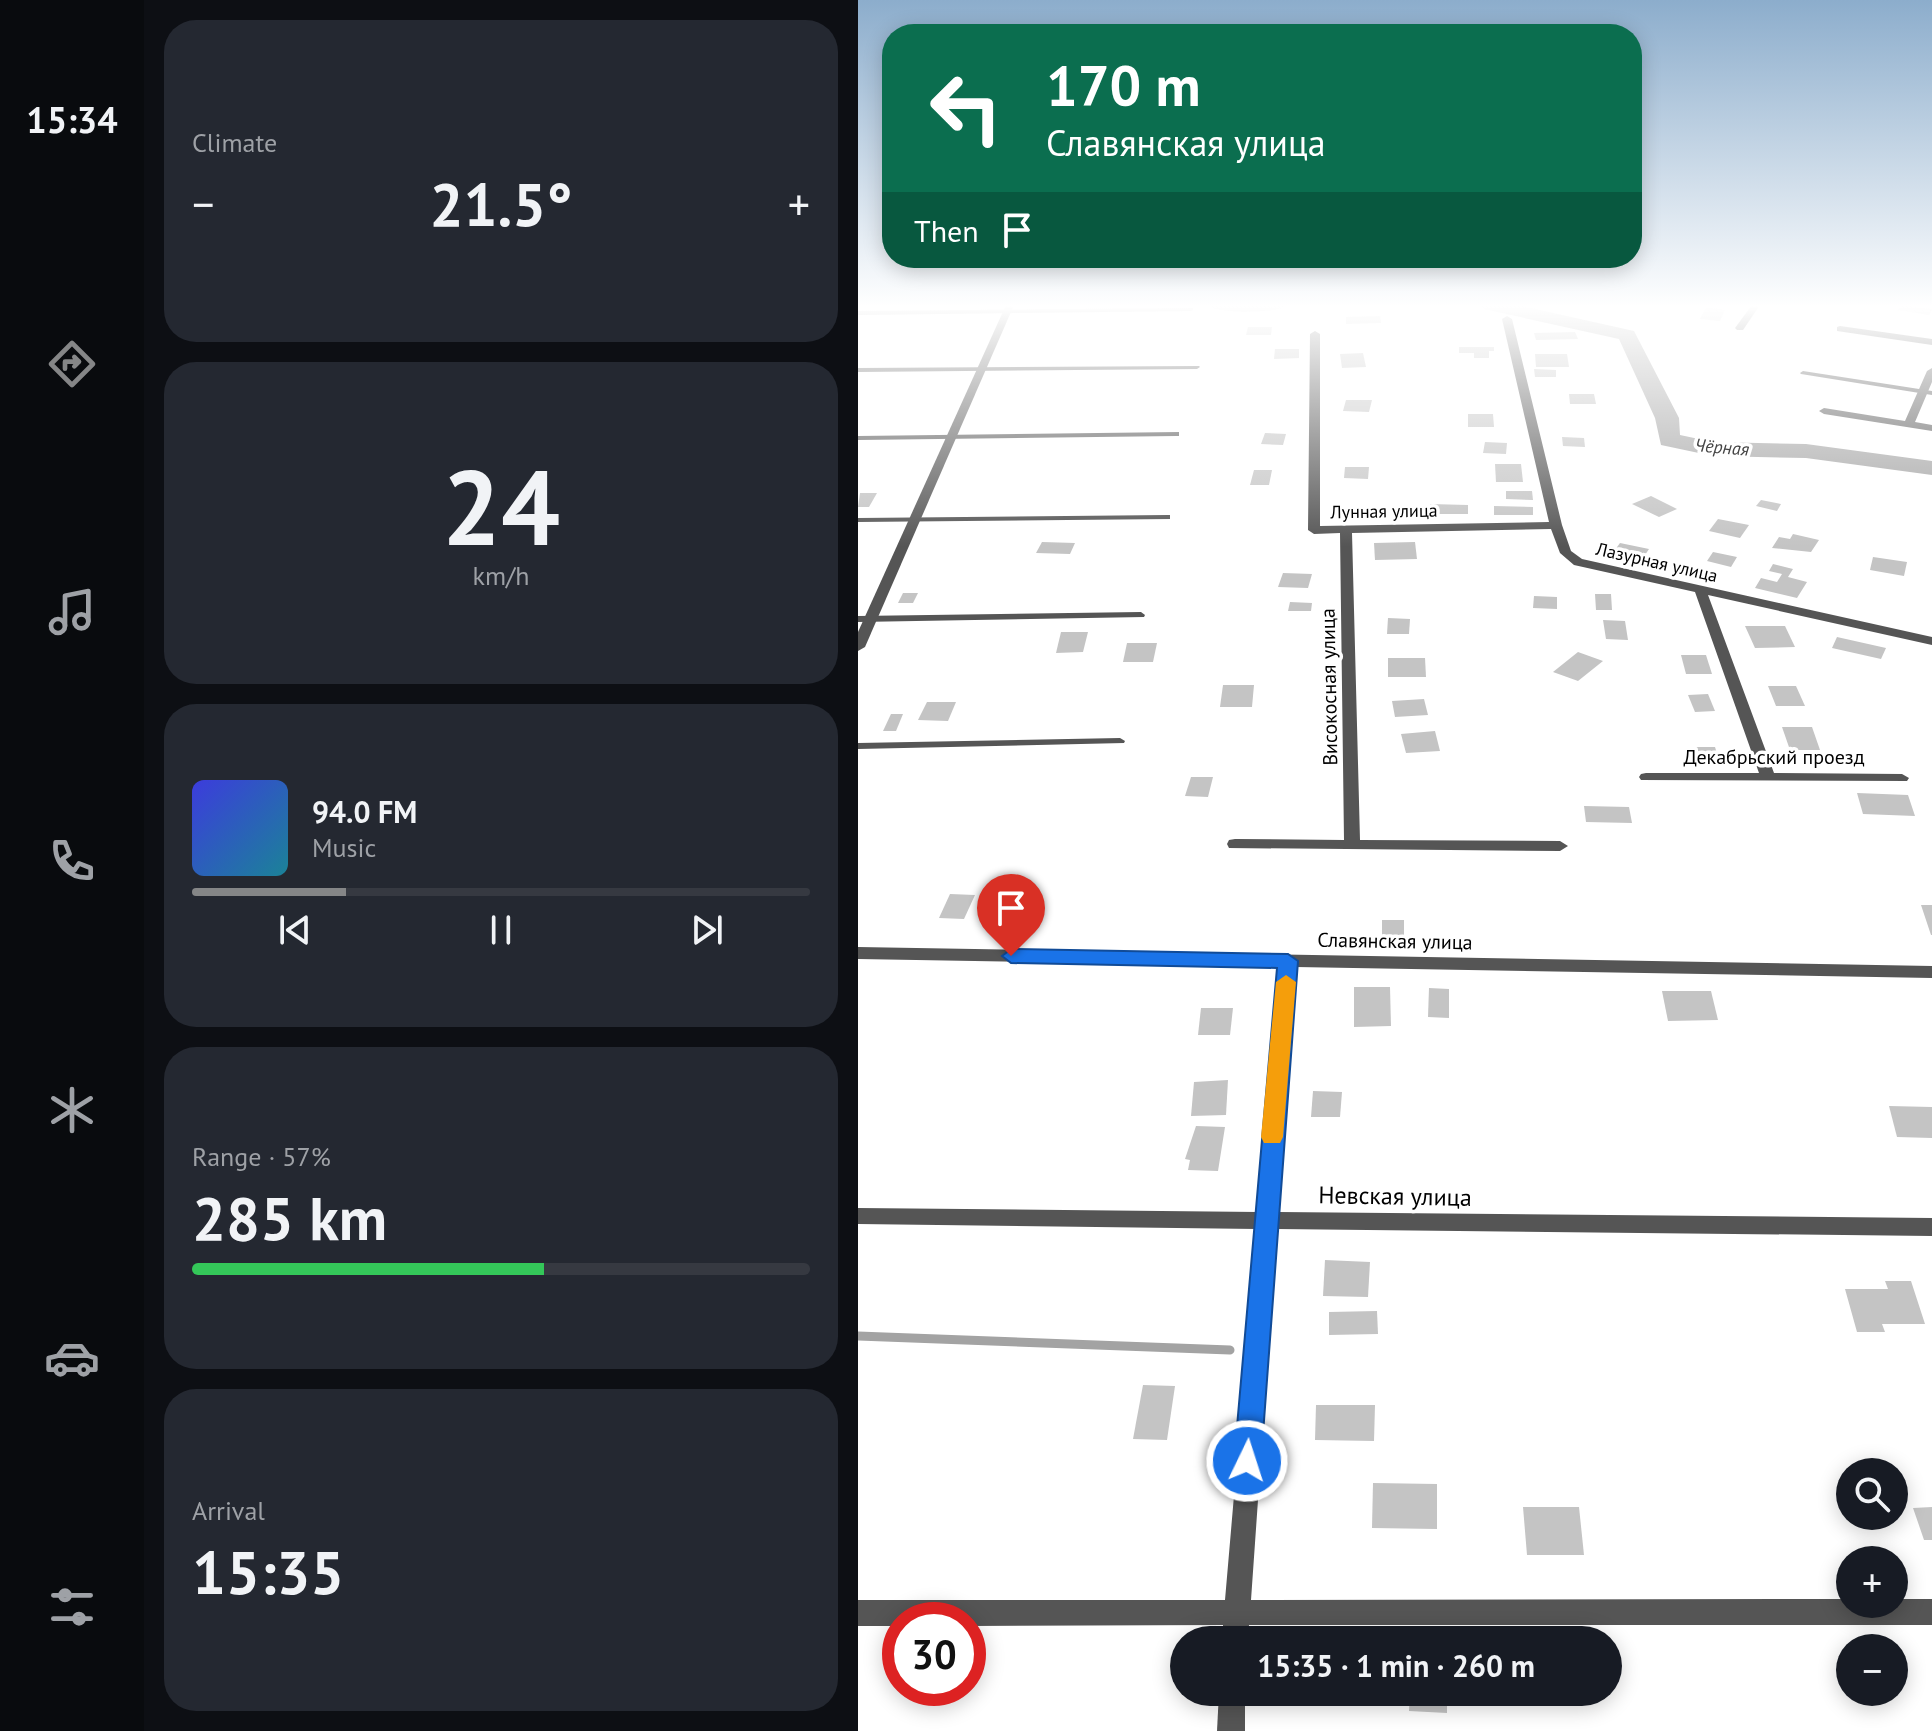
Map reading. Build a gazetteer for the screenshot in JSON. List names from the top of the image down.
{
  "streets": {
    "street": [
      "Лунная улица",
      "Лазурная улица",
      "Високосная улица",
      "Декабрьский проезд",
      "Славянская улица",
      "Невская улица"
    ]
  },
  "crossings": [
    ["Лунная улица", "Лазурная улица"],
    ["Лунная улица", "Високосная улица"]
  ],
  "water": ["Чёрная"],
  "page": {
    "tabs": "15:34",
    "tile": [
      "Climate",
      ["24", "km/h"],
      ["Range · 57%", "285 km"],
      ["Arrival", "15:35"]
    ],
    "turn": ["170 m", "Славянская улица"],
    "heat": ["−", "21.5°", "+"],
    "then": "Then",
    "song": ["94.0 FM", "Music"],
    "map_buttons": ["+", "−"],
    "limit": "30",
    "trip": "15:35 · 1 min · 260 m"
  }
}
